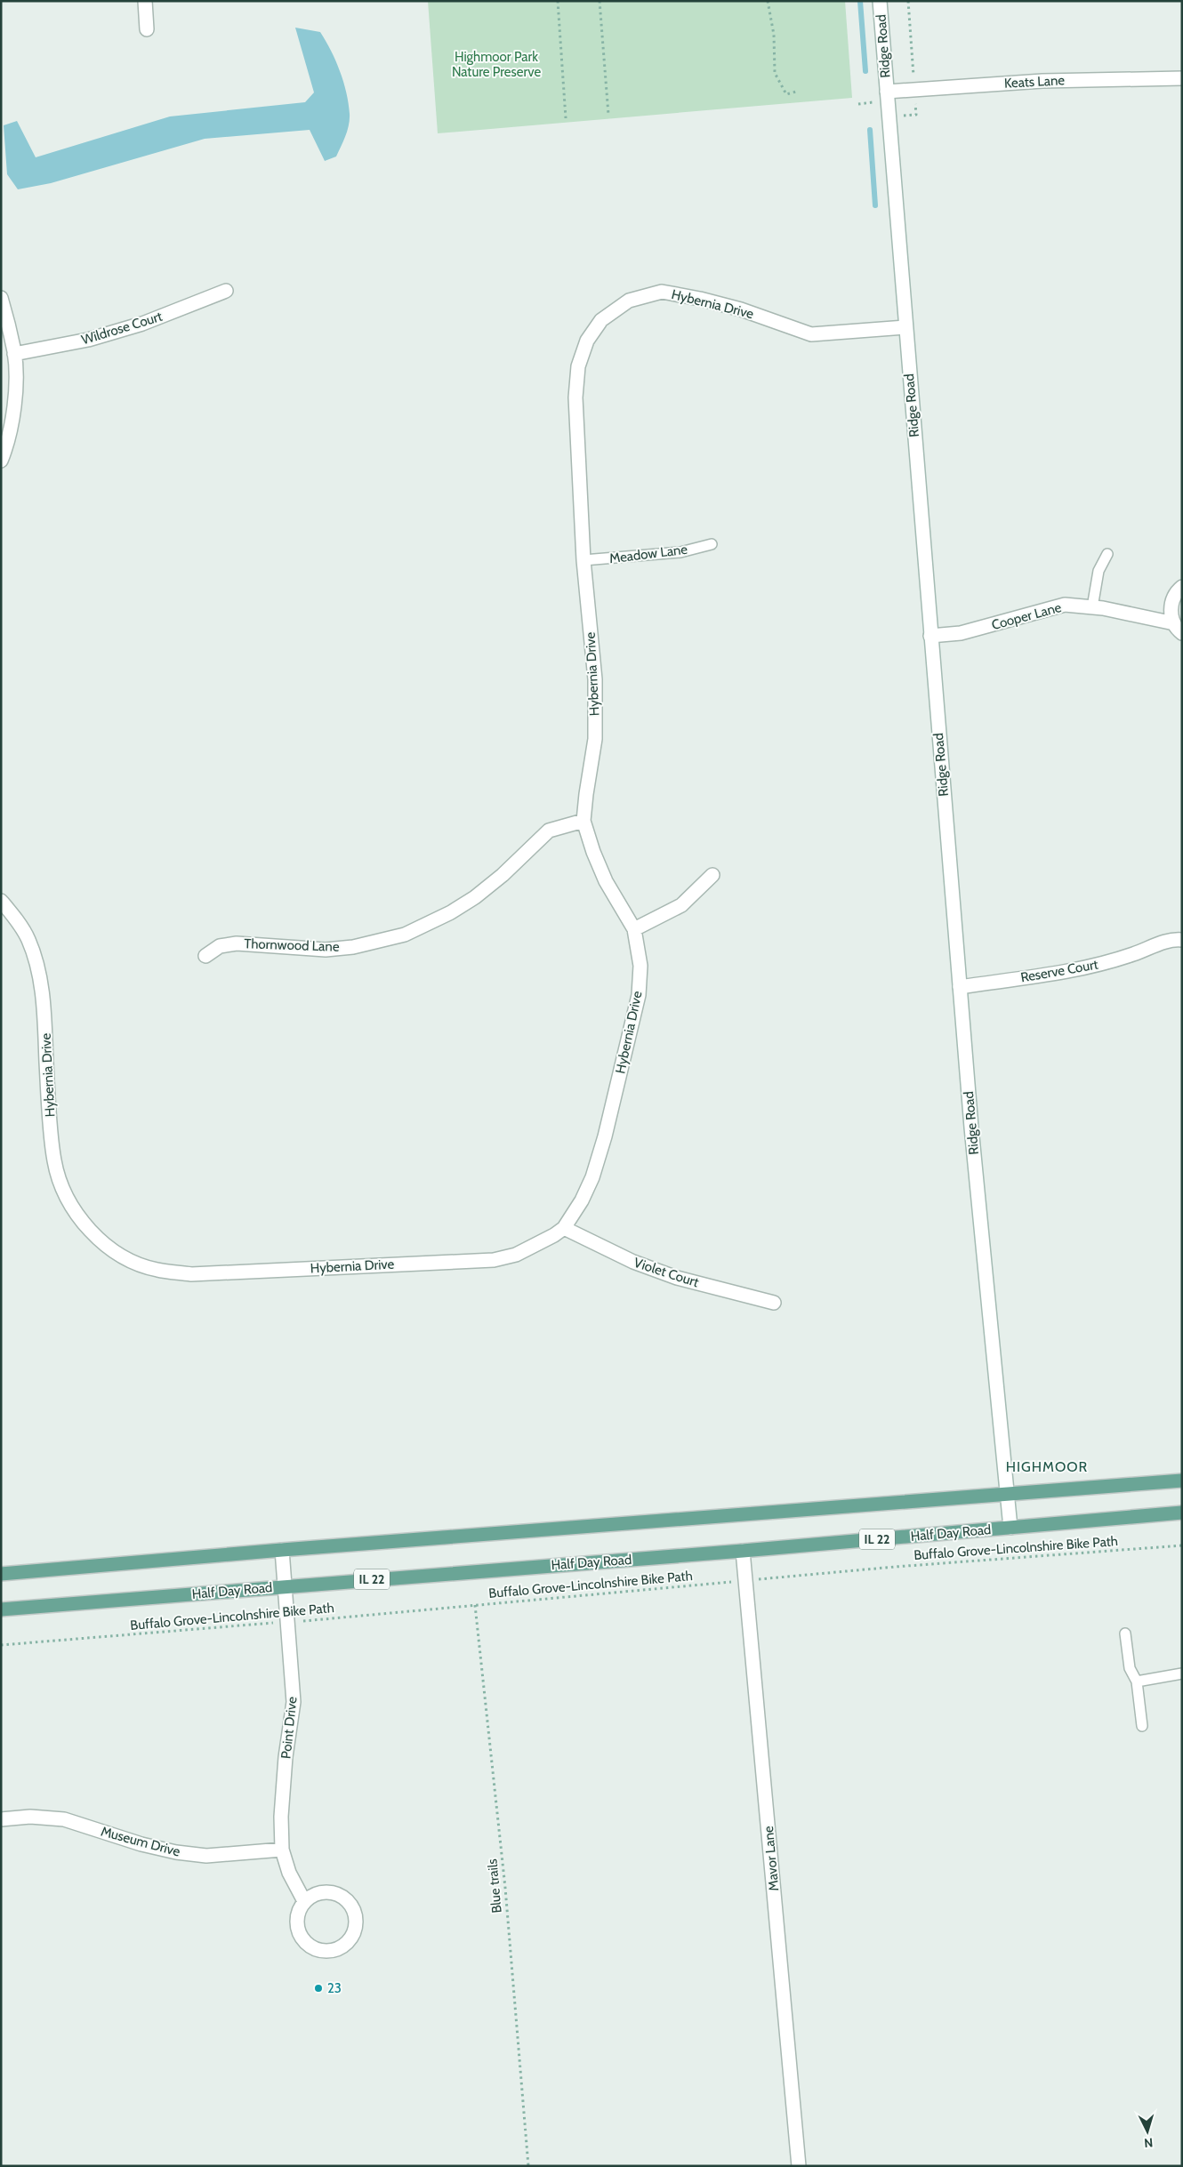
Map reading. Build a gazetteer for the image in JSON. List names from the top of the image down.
{
  "streets": {
    "main road": ["Half Day Road", "IL 22"],
    "street": [
      "Ridge Road",
      "Keats Lane",
      "Hybernia Drive",
      "Wildrose Court",
      "Cooper Lane",
      "Thornwood Lane",
      "Reserve Court",
      "Violet Court",
      "Point Drive",
      "Museum Drive",
      "Mavor Lane"
    ],
    "lane": ["Meadow Lane"],
    "path": ["Buffalo Grove-Lincolnshire Bike Path", "Blue trails"]
  },
  "crossings": [
    ["Ridge Road", "Keats Lane"],
    ["Ridge Road", "Hybernia Drive"],
    ["Ridge Road", "Cooper Lane"],
    ["Ridge Road", "Reserve Court"],
    ["Ridge Road", "Half Day Road"],
    ["Hybernia Drive", "Meadow Lane"],
    ["Hybernia Drive", "Thornwood Lane"],
    ["Hybernia Drive", "Violet Court"],
    ["Half Day Road", "Point Drive"],
    ["Half Day Road", "Mavor Lane"],
    ["Buffalo Grove-Lincolnshire Bike Path", "Point Drive"],
    ["Buffalo Grove-Lincolnshire Bike Path", "Mavor Lane"],
    ["Buffalo Grove-Lincolnshire Bike Path", "Blue trails"],
    ["Point Drive", "Museum Drive"]
  ],
  "districts": ["HIGHMOOR"],
  "parks": ["Highmoor Park Nature Preserve"],
  "places": ["23"],
  "north": "bottom"
}
